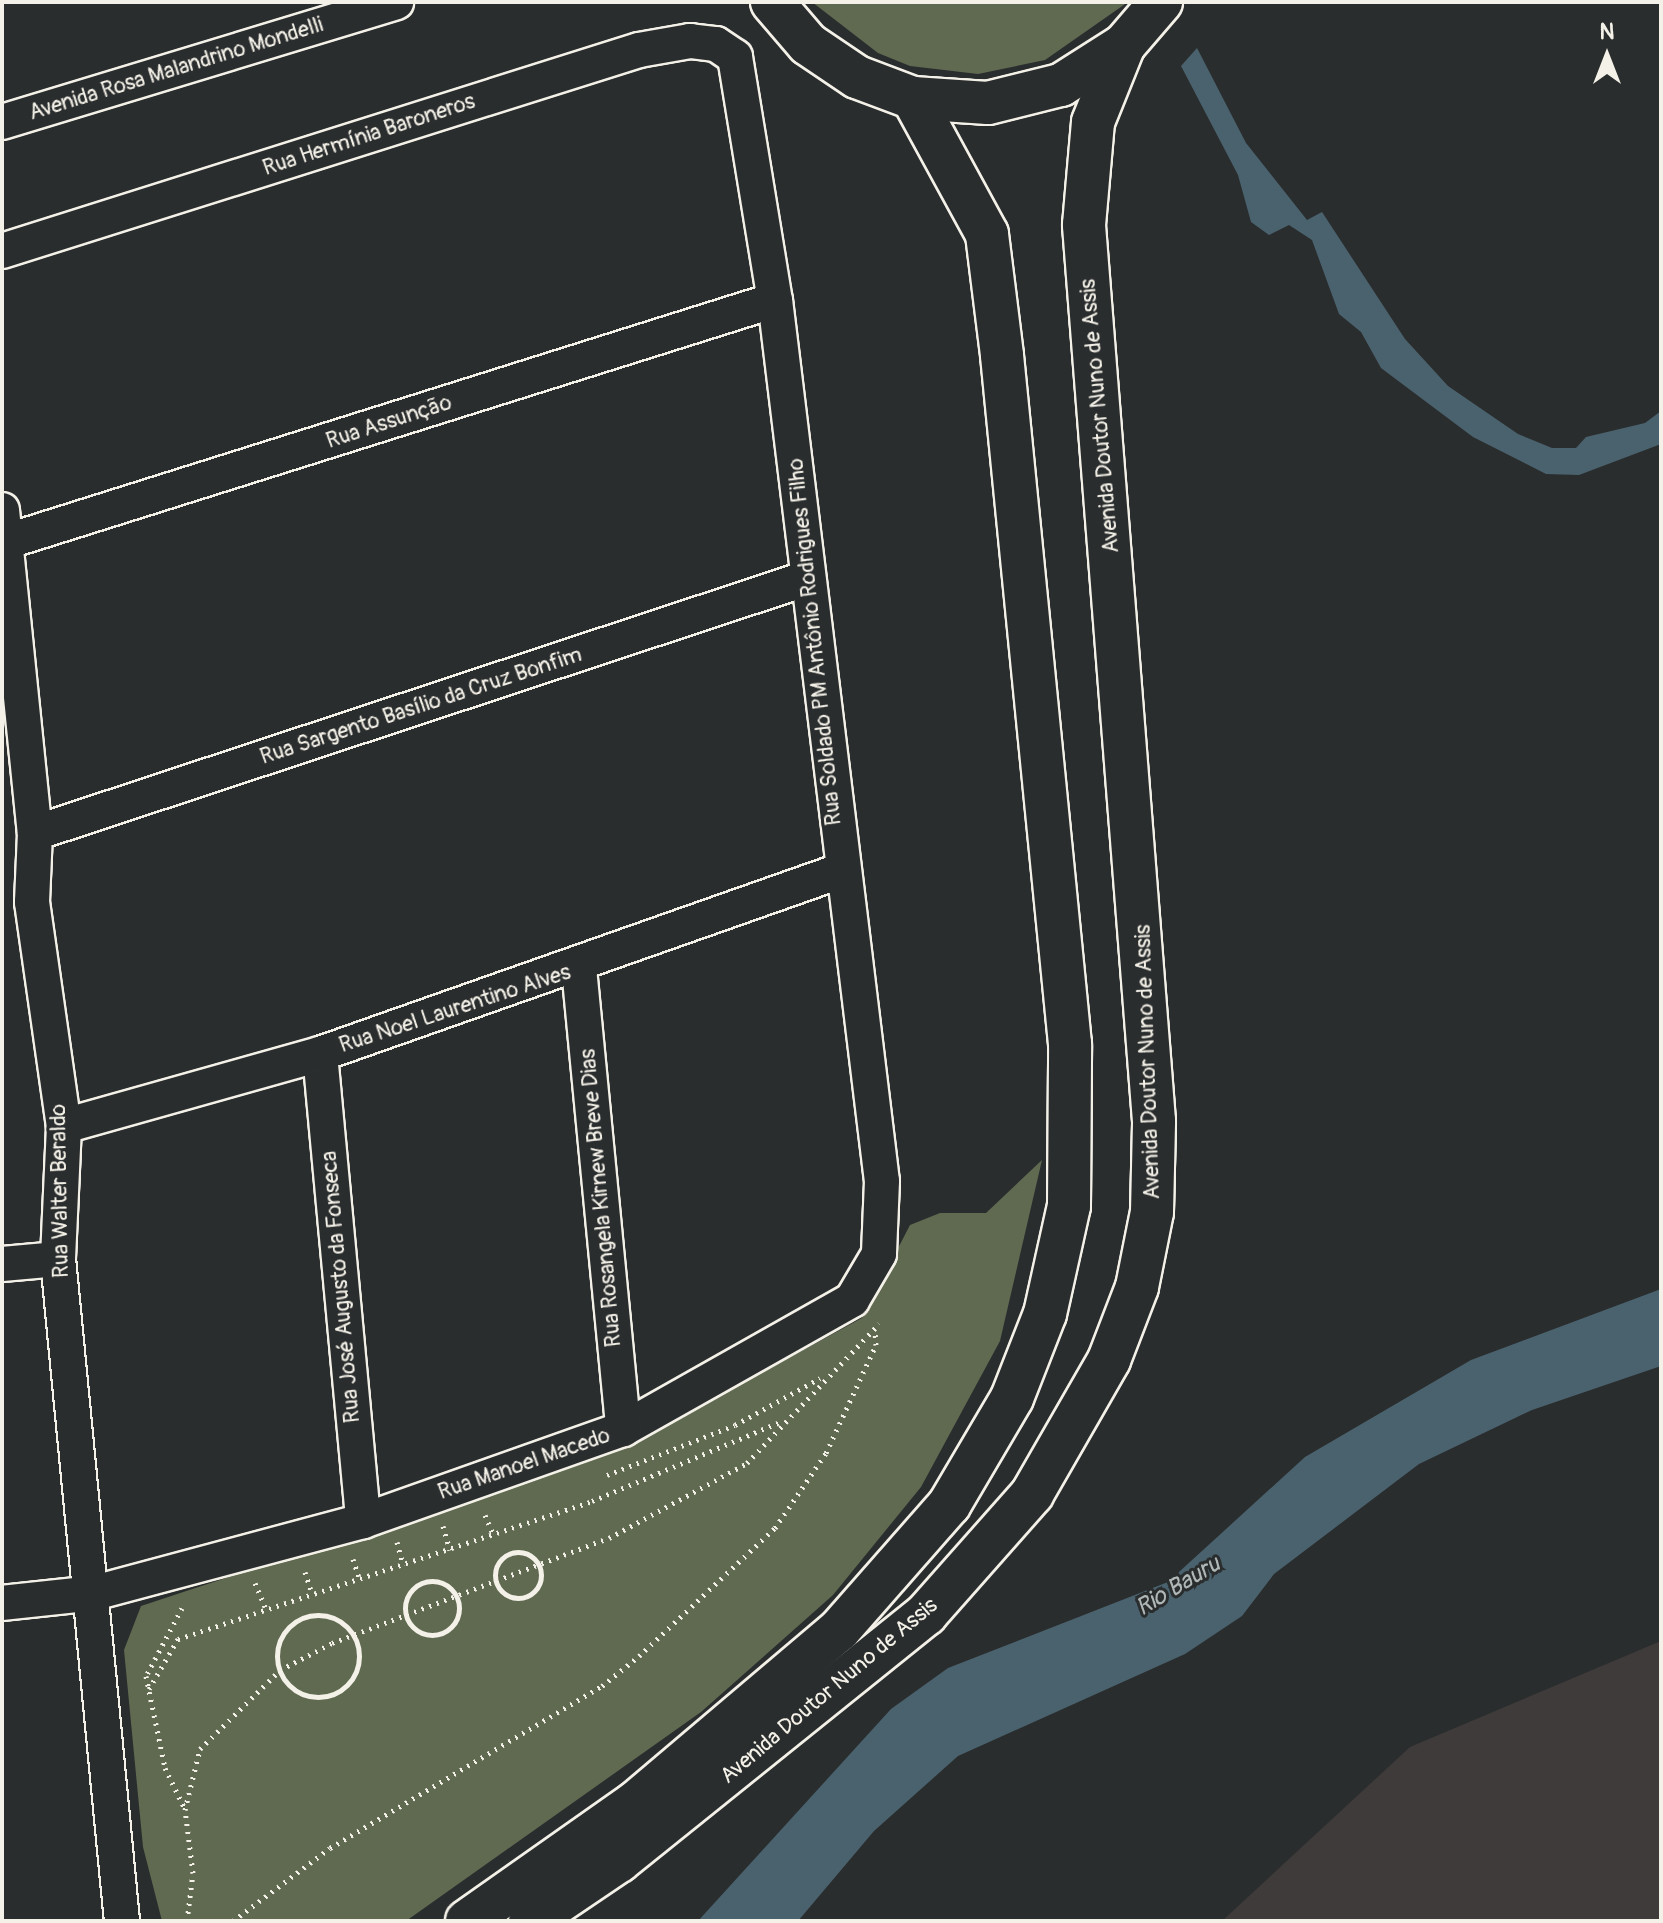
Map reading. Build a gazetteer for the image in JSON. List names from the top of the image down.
{
  "streets": {
    "main road": ["Avenida Doutor Nuno de Assis"],
    "street": [
      "Avenida Rosa Malandrino Mondelli",
      "Rua Hermínia Baroneros",
      "Rua Assunção",
      "Rua Soldado PM Antônio Rodrigues Filho",
      "Rua Sargento Basílio da Cruz Bonfim",
      "Rua Noel Laurentino Alves",
      "Rua Walter Beraldo",
      "Rua Rosangela Kirnew Breve Dias",
      "Rua José Augusto da Fonseca",
      "Rua Manoel Macedo"
    ]
  },
  "crossings": [
    ["Rua Hermínia Baroneros", "Rua Soldado PM Antônio Rodrigues Filho"],
    ["Rua Assunção", "Rua Soldado PM Antônio Rodrigues Filho"],
    ["Rua Assunção", "Rua Walter Beraldo"],
    ["Rua Soldado PM Antônio Rodrigues Filho", "Rua Sargento Basílio da Cruz Bonfim"],
    ["Rua Soldado PM Antônio Rodrigues Filho", "Rua Noel Laurentino Alves"],
    ["Rua Soldado PM Antônio Rodrigues Filho", "Rua Manoel Macedo"],
    ["Rua Sargento Basílio da Cruz Bonfim", "Rua Walter Beraldo"],
    ["Rua Noel Laurentino Alves", "Rua Walter Beraldo"],
    ["Rua Noel Laurentino Alves", "Rua Rosangela Kirnew Breve Dias"],
    ["Rua Noel Laurentino Alves", "Rua José Augusto da Fonseca"],
    ["Rua Walter Beraldo", "Rua Manoel Macedo"],
    ["Rua Rosangela Kirnew Breve Dias", "Rua Manoel Macedo"],
    ["Rua José Augusto da Fonseca", "Rua Manoel Macedo"]
  ],
  "water": ["Rio Bauru"],
  "north": "top"
}
